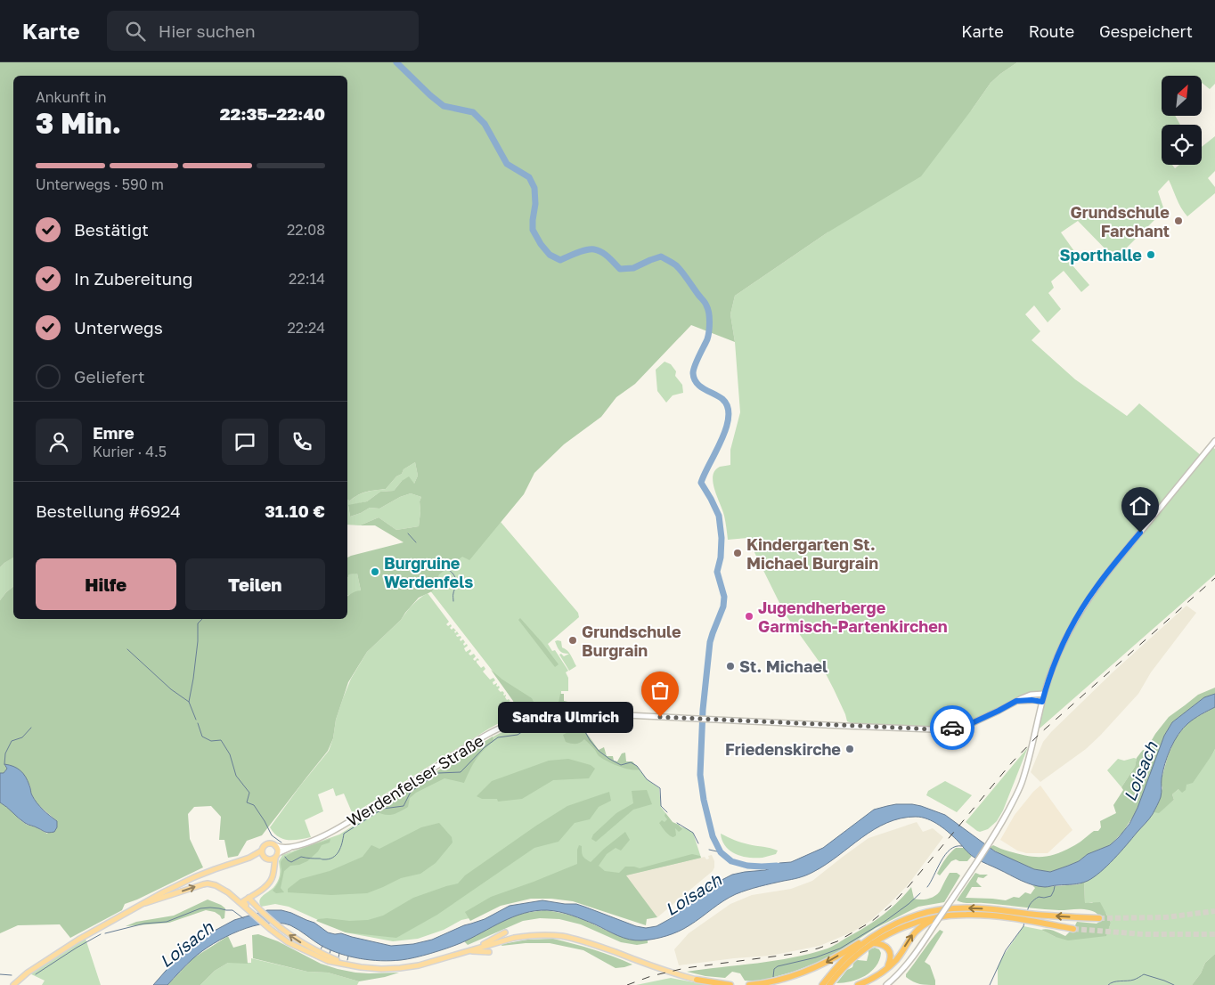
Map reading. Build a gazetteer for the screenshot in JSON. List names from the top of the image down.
{
  "streets": {
    "street": ["Werdenfelser Straße"]
  },
  "water": ["Loisach"],
  "places": [
    "Grundschule Farchant",
    "Sporthalle",
    "Kindergarten St. Michael Burgrain",
    "Burgruine Werdenfels",
    "Jugendherberge Garmisch-Partenkirchen",
    "Grundschule Burgrain",
    "St. Michael",
    "Sandra Ulmrich",
    "Friedenskirche"
  ],
  "north": "top right",
  "page": {
    "header": "Karte",
    "search": "Hier suchen",
    "nav": ["Karte", "Route", "Gespeichert"],
    "heading": ["3 Min.", "Ankunft in", "22:35–22:40"],
    "panel": [
      "Emre",
      "Kurier · 4.5",
      "Bestellung #6924",
      "31.10 €"
    ],
    "bar": "Unterwegs · 590 m",
    "list": [
      ["Bestätigt", "22:08"],
      ["In Zubereitung", "22:14"],
      ["Unterwegs", "22:24"],
      "Geliefert"
    ],
    "buttons": ["Hilfe", "Teilen"],
    "bubble": "Sandra Ulmrich"
  }
}
